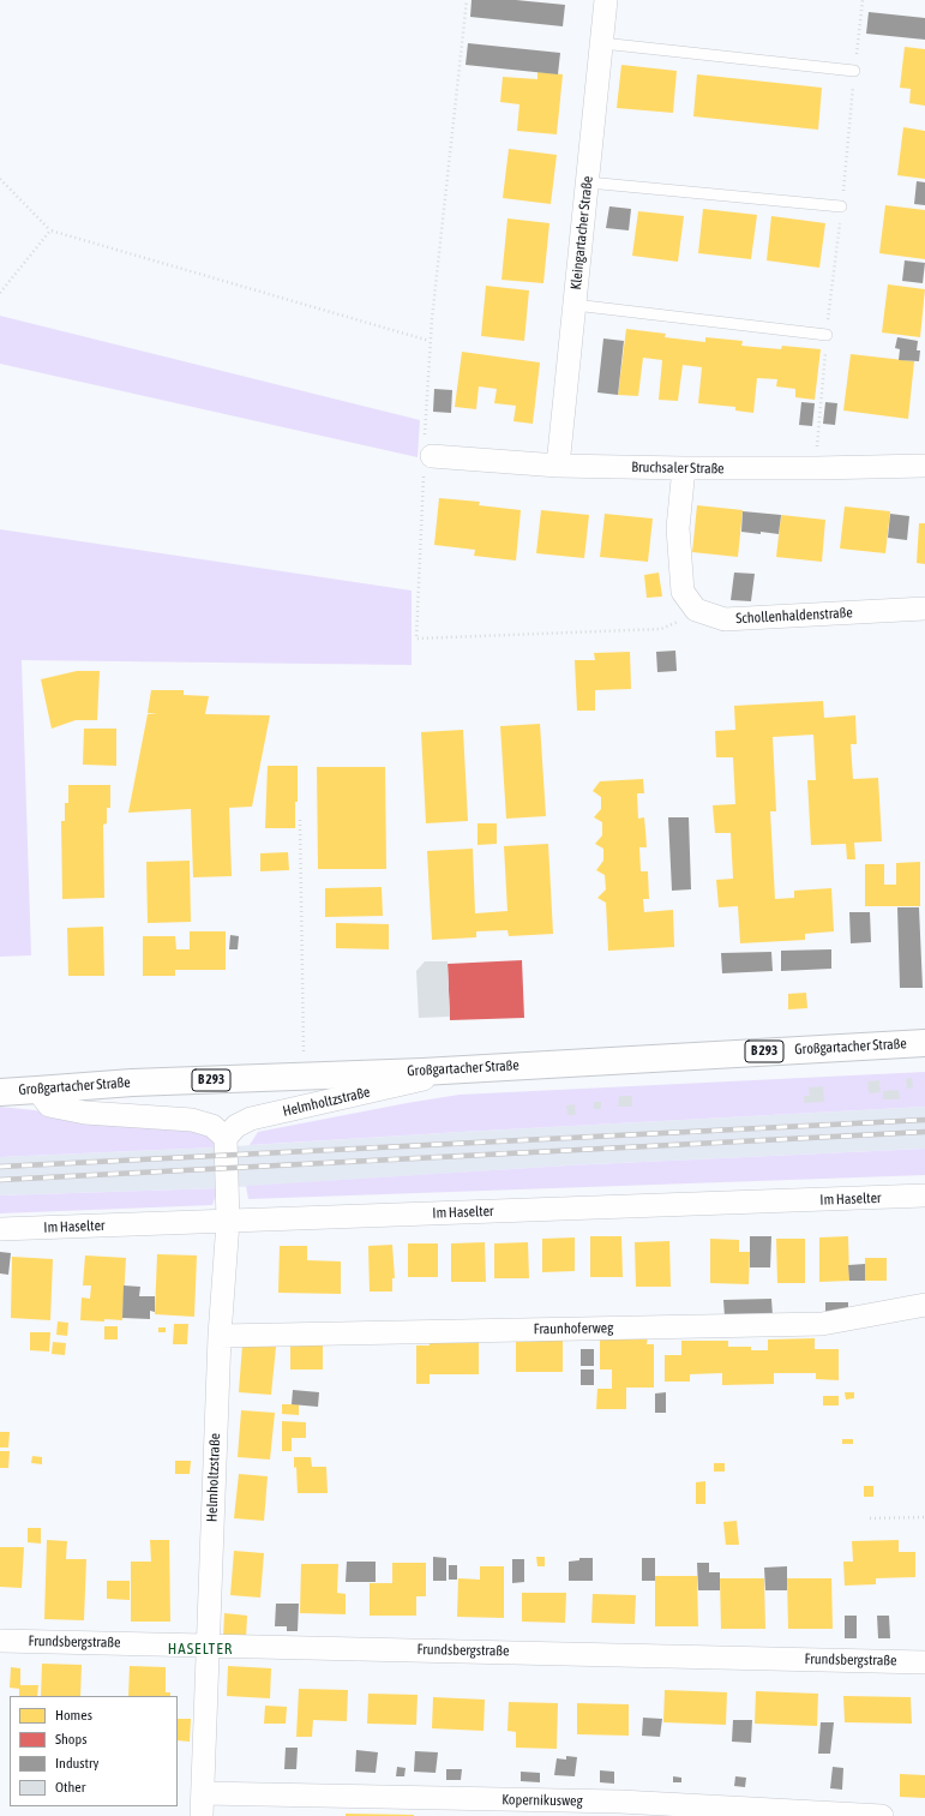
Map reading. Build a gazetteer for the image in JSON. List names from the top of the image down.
{
  "streets": {
    "main road": ["Großgartacher Straße", "B 293"],
    "street": [
      "Kleingartacher Straße",
      "Bruchsaler Straße",
      "Schollenhaldenstraße",
      "Helmholtzstraße",
      "Im Haselter",
      "Fraunhoferweg",
      "Frundsbergstraße",
      "Kopernikusweg"
    ]
  },
  "crossings": [
    ["Kleingartacher Straße", "Bruchsaler Straße"],
    ["Großgartacher Straße", "Helmholtzstraße"],
    ["Helmholtzstraße", "Im Haselter"],
    ["Helmholtzstraße", "Fraunhoferweg"],
    ["Helmholtzstraße", "Frundsbergstraße"],
    ["Helmholtzstraße", "Kopernikusweg"]
  ],
  "districts": ["HASELTER"],
  "legend": [
    "Homes",
    "Shops",
    "Industry",
    "Other"
  ]
}
